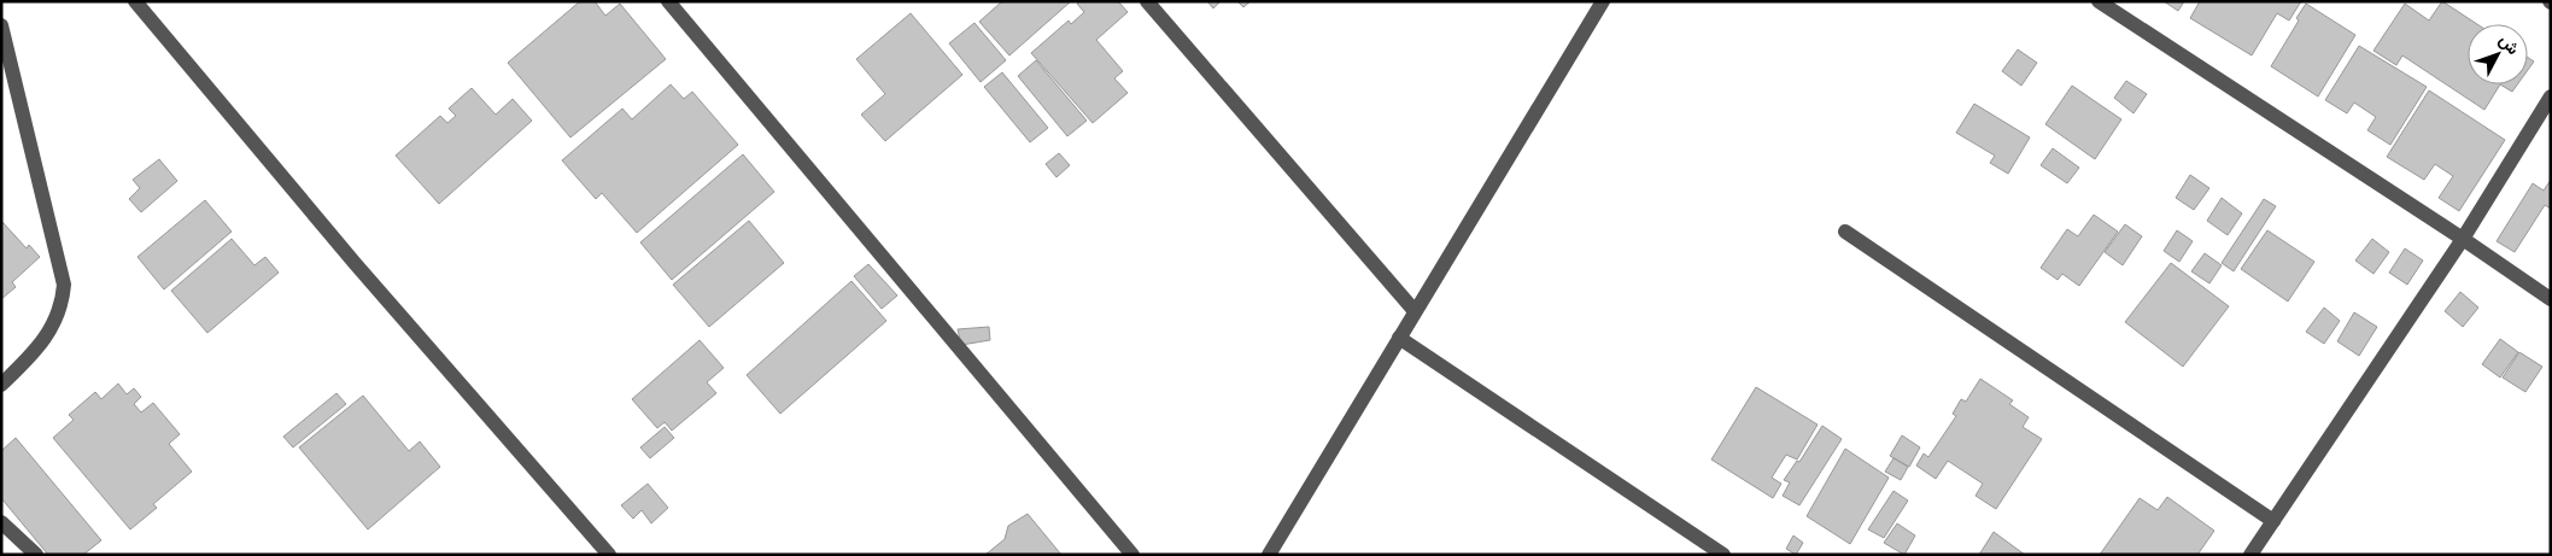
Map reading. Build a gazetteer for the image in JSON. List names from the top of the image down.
{
  "north": "top right"
}
